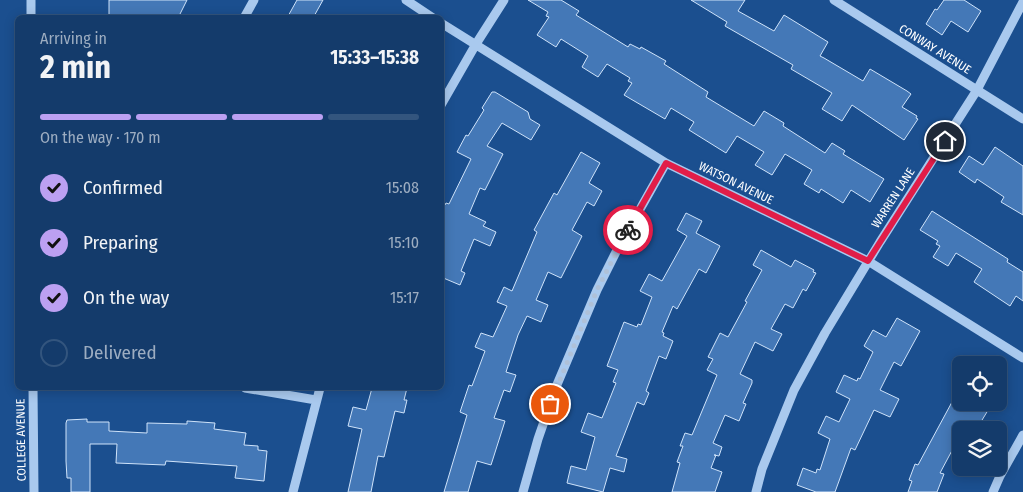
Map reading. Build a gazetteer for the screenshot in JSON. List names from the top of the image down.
{
  "streets": {
    "street": [
      "CONWAY AVENUE",
      "WATSON AVENUE",
      "WARREN LANE",
      "COLLEGE AVENUE"
    ]
  },
  "crossings": [
    ["CONWAY AVENUE", "WARREN LANE"],
    ["WATSON AVENUE", "WARREN LANE"]
  ],
  "page": {
    "heading": ["2 min", "Arriving in", "15:33–15:38"],
    "bar": "On the way · 170 m",
    "list": [
      ["Confirmed", "15:08"],
      ["Preparing", "15:10"],
      ["On the way", "15:17"],
      "Delivered"
    ]
  }
}
